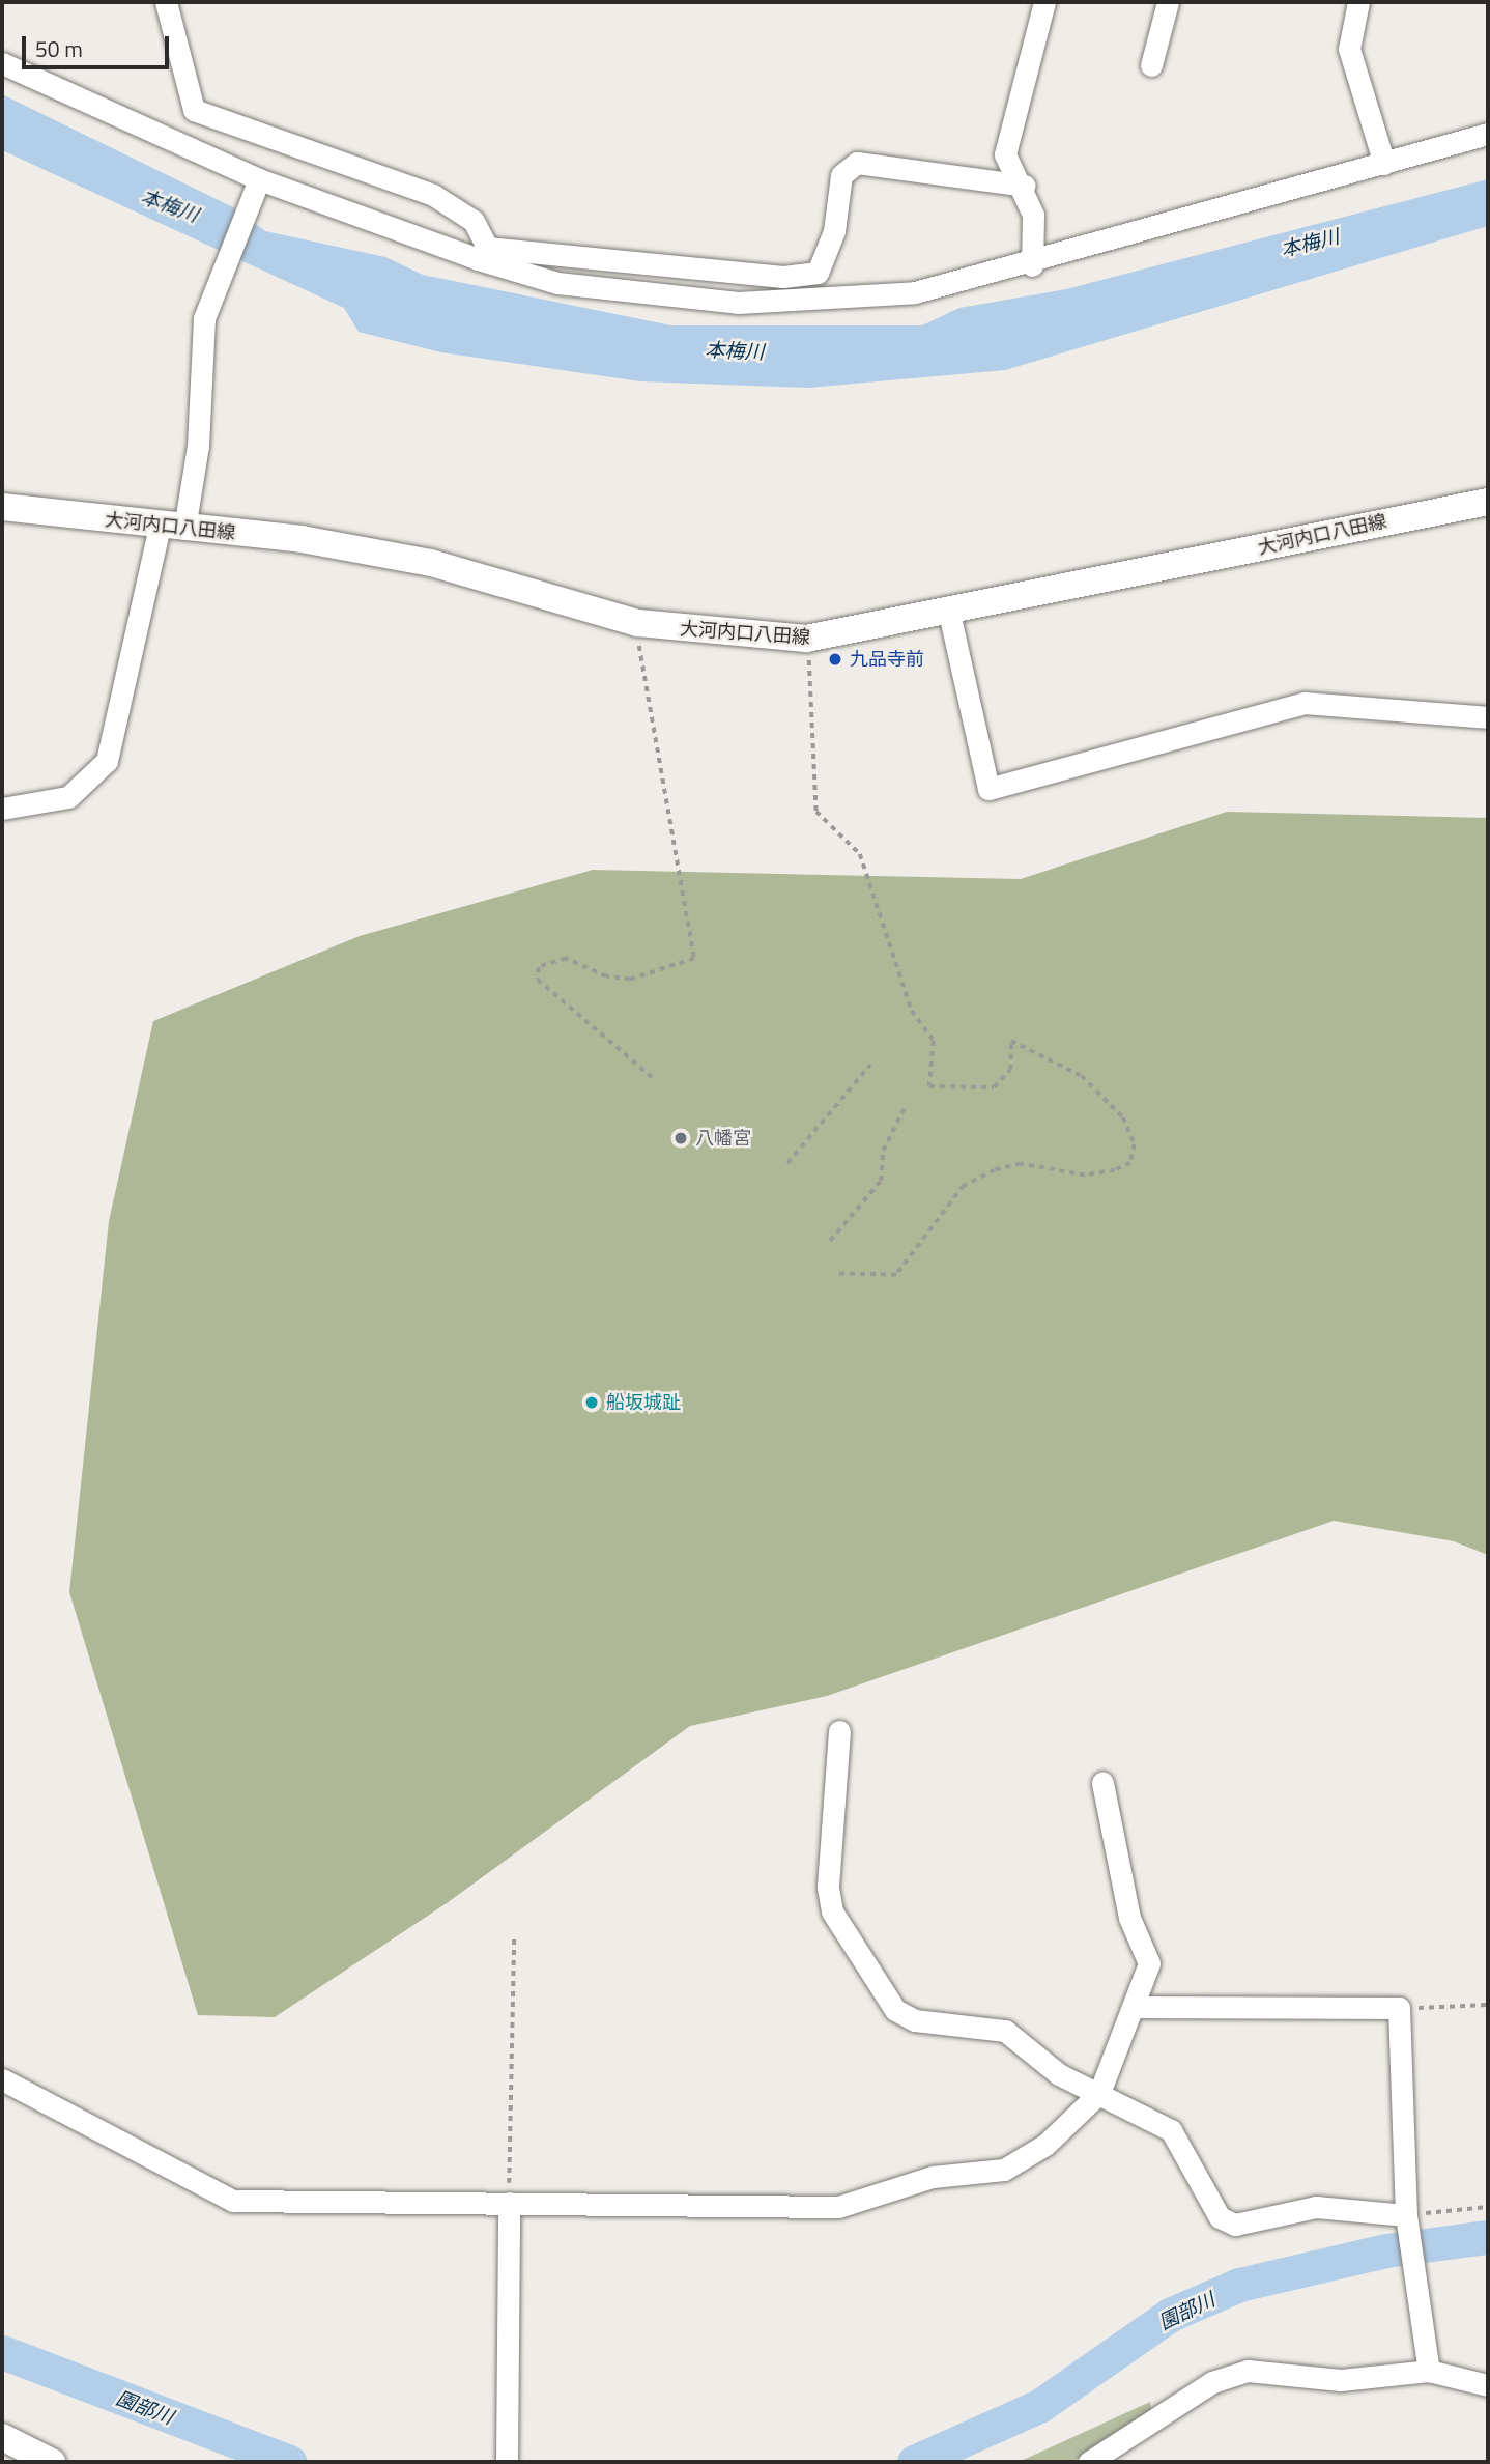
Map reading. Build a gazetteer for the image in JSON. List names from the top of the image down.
{
  "streets": {
    "main road": ["大河内口八田線"]
  },
  "water": ["本梅川", "園部川"],
  "places": ["九品寺前", "八幡宮", "船坂城趾"],
  "scale_bar": "50 m"
}
